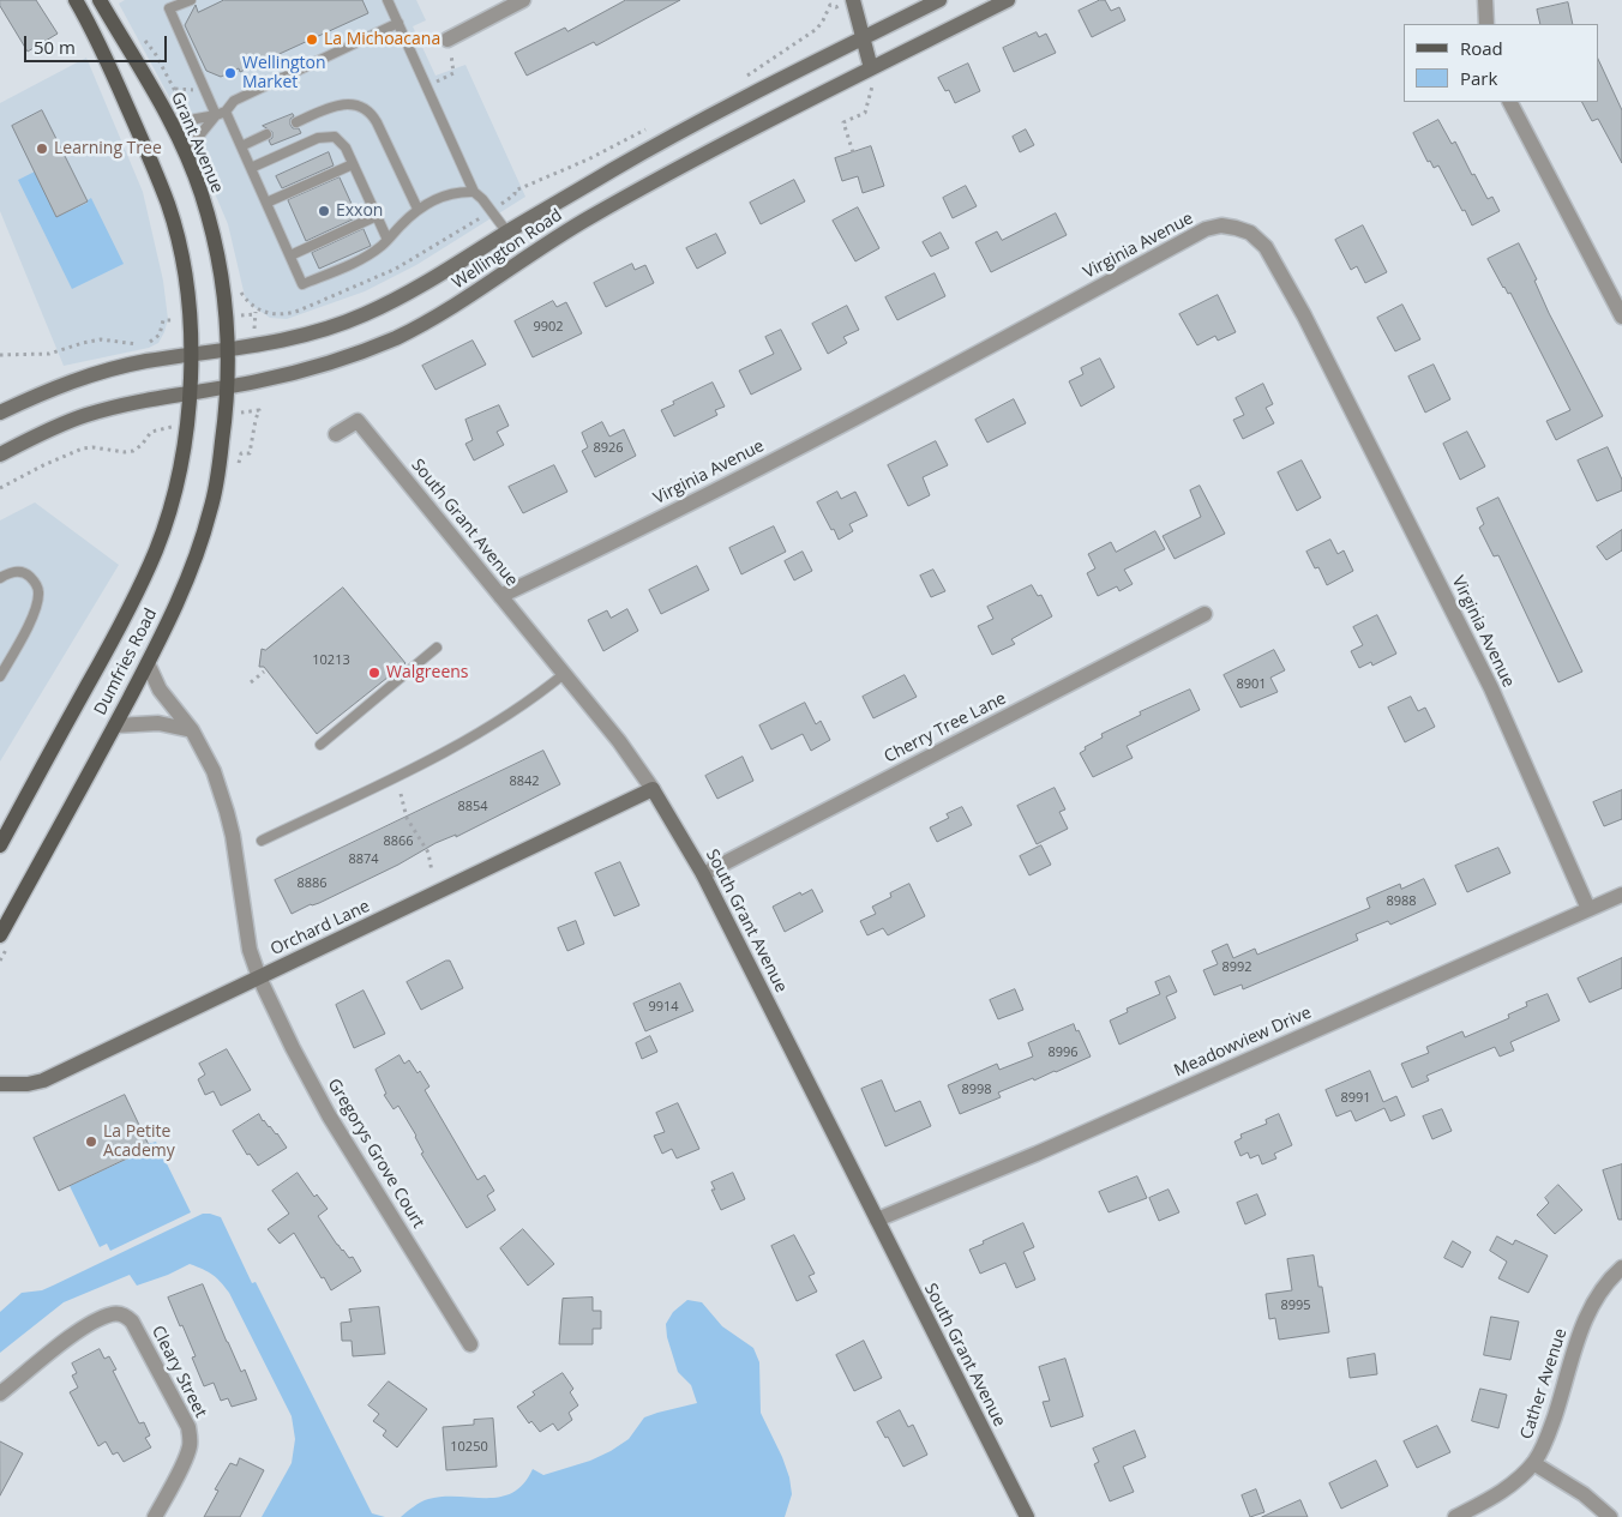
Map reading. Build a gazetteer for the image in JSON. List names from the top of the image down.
{
  "streets": {
    "main road": [
      "Grant Avenue",
      "Wellington Road",
      "South Grant Avenue",
      "Dumfries Road",
      "Orchard Lane"
    ],
    "street": [
      "Virginia Avenue",
      "Cherry Tree Lane",
      "Meadowview Drive",
      "Gregorys Grove Court",
      "Cleary Street",
      "Cather Avenue"
    ]
  },
  "crossings": [
    ["Grant Avenue", "Wellington Road"],
    ["Grant Avenue", "Dumfries Road"],
    ["Virginia Avenue", "South Grant Avenue"],
    ["Virginia Avenue", "Meadowview Drive"],
    ["Wellington Road", "Dumfries Road"],
    ["South Grant Avenue", "Cherry Tree Lane"],
    ["South Grant Avenue", "Orchard Lane"],
    ["South Grant Avenue", "Meadowview Drive"],
    ["Dumfries Road", "Gregorys Grove Court"],
    ["Orchard Lane", "Gregorys Grove Court"]
  ],
  "places": [
    "La Michoacana",
    "Wellington Market",
    "Learning Tree",
    "Exxon",
    "Walgreens",
    "La Petite Academy"
  ],
  "house_numbers": [
    "9902",
    "8926",
    "10213",
    "8901",
    "8842",
    "8854",
    "8866",
    "8874",
    "8886",
    "8988",
    "8992",
    "9914",
    "8996",
    "8998",
    "8991",
    "8995",
    "10250"
  ],
  "legend": ["Road", "Park"],
  "scale_bar": "50 m"
}
